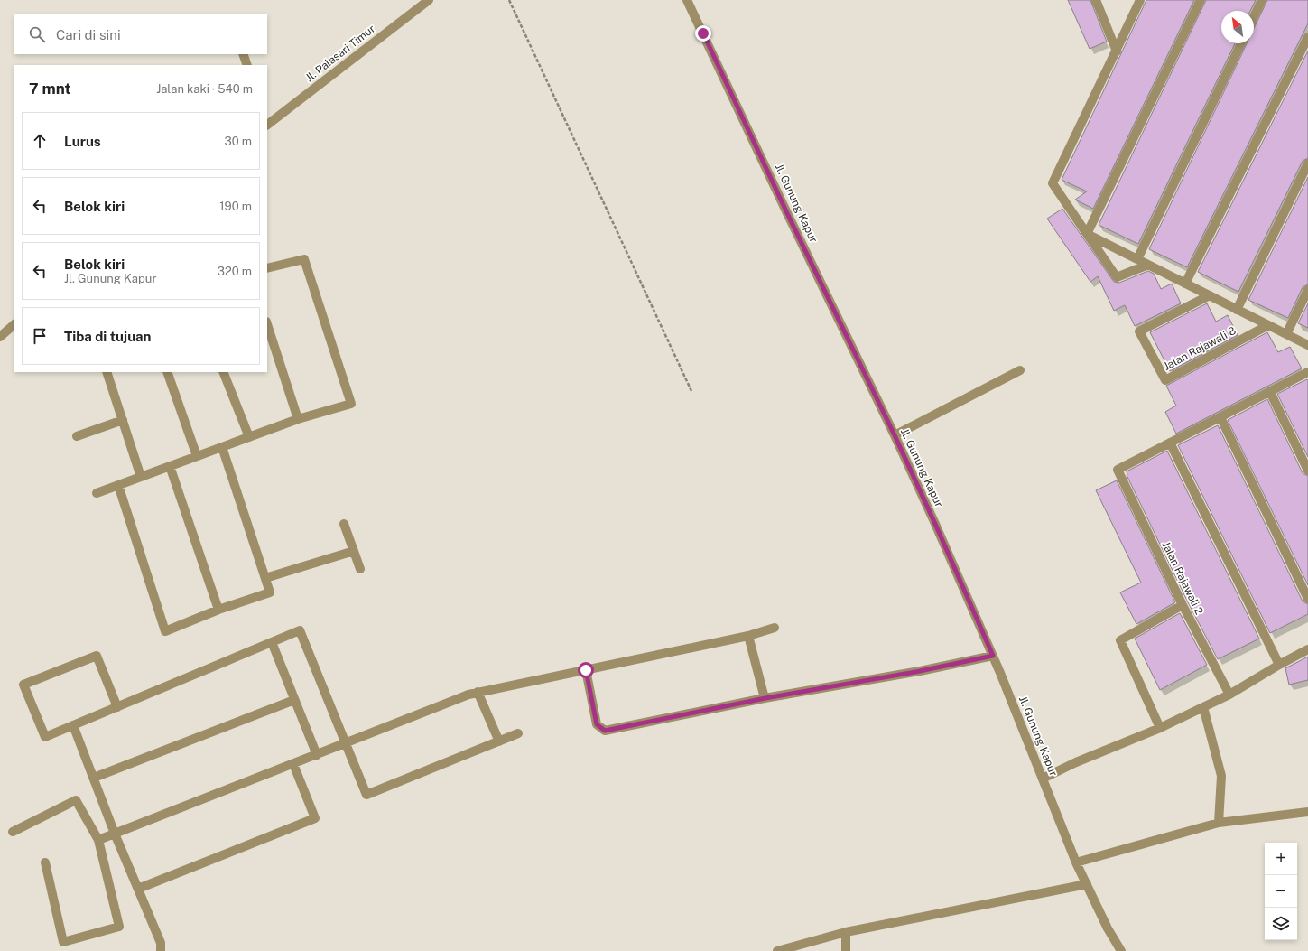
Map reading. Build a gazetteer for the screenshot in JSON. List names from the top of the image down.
{
  "streets": {
    "street": [
      "Jl. Palasari Timur",
      "Jl. Gunung Kapur",
      "Jalan Rajawali 8",
      "Jalan Rajawali 2"
    ]
  },
  "north": "top left",
  "page": {
    "search": "Cari di sini",
    "heading": ["7 mnt", "Jalan kaki · 540 m"],
    "list": [
      ["Lurus", "30 m"],
      ["Belok kiri", "190 m"],
      ["Belok kiri", "Jl. Gunung Kapur", "320 m"],
      "Tiba di tujuan"
    ],
    "map_buttons": ["+", "−"]
  }
}
